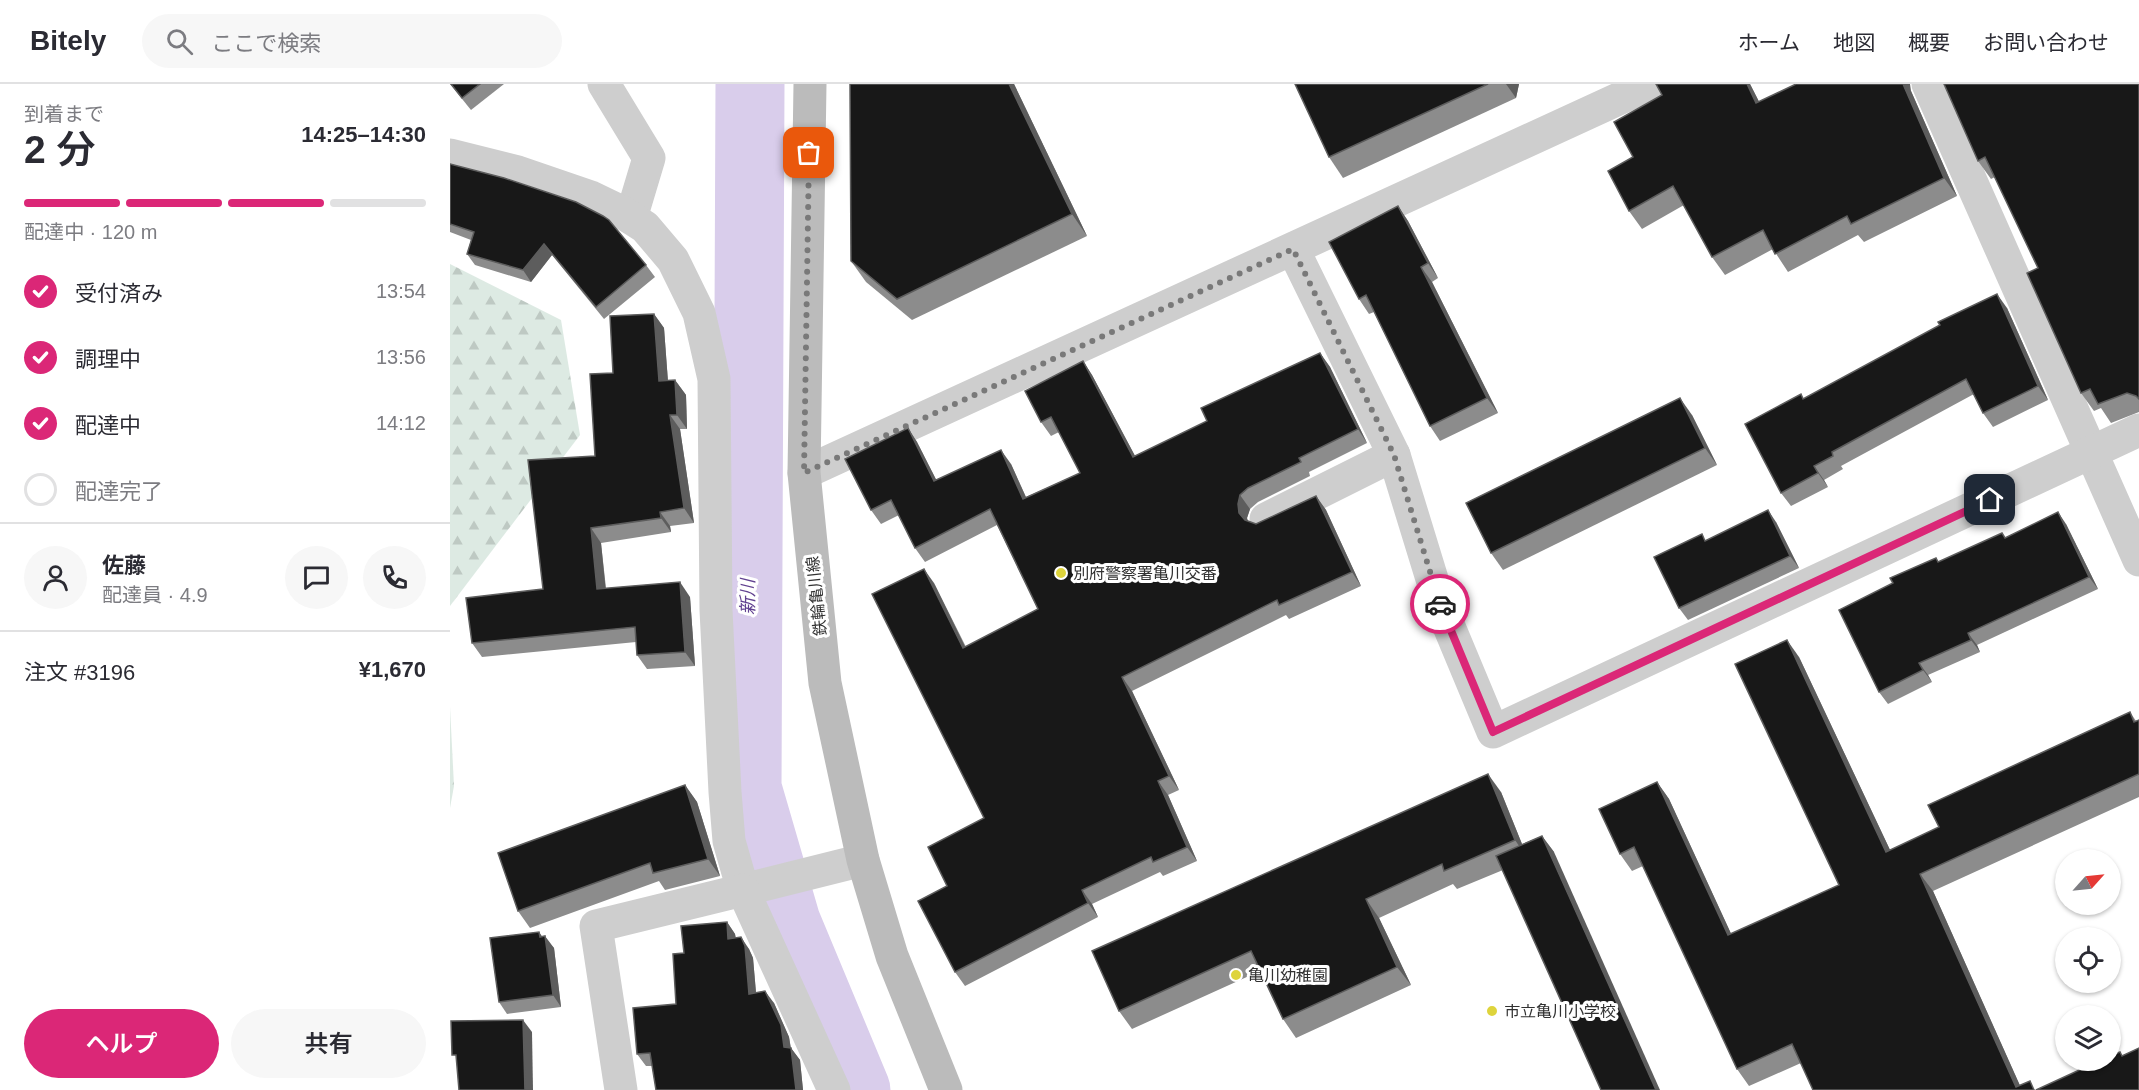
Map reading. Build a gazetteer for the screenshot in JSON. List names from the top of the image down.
{
  "streets": {
    "main road": ["鉄輪亀川線"]
  },
  "water": ["新川"],
  "places": ["別府警察署亀川交番", "亀川幼稚園", "市立亀川小学校"],
  "north": "top right",
  "page": {
    "header": "Bitely",
    "search": "ここで検索",
    "nav": [
      "ホーム",
      "地図",
      "概要",
      "お問い合わせ"
    ],
    "heading": ["2 分", "到着まで", "14:25–14:30"],
    "panel": [
      "佐藤",
      "配達員 · 4.9",
      "注文 #3196",
      "¥1,670"
    ],
    "bar": "配達中 · 120 m",
    "list": [
      ["受付済み", "13:54"],
      ["調理中", "13:56"],
      ["配達中", "14:12"],
      "配達完了"
    ],
    "buttons": ["ヘルプ", "共有"]
  }
}
